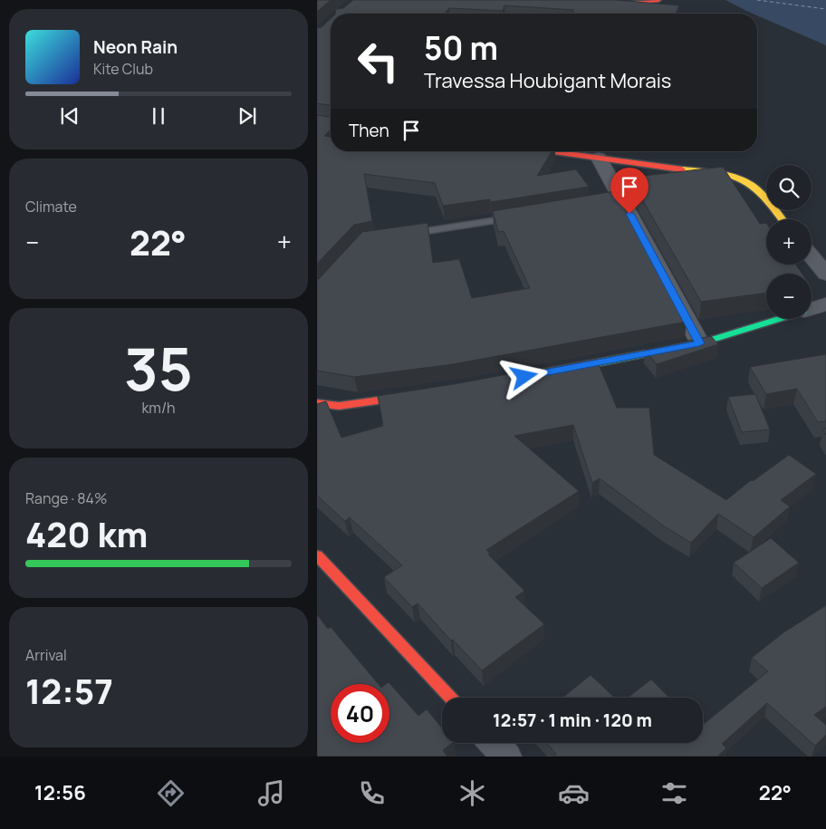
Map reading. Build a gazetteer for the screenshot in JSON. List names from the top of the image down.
{
  "page": {
    "turn": ["50 m", "Travessa Houbigant Morais"],
    "song": ["Neon Rain", "Kite Club"],
    "then": "Then",
    "tile": [
      "Climate",
      ["35", "km/h"],
      ["Range · 84%", "420 km"],
      ["Arrival", "12:57"]
    ],
    "map_buttons": ["+", "−"],
    "heat": ["−", "22°", "+"],
    "limit": "40",
    "trip": "12:57 · 1 min · 120 m",
    "tabs": ["12:56", "22°"]
  }
}
